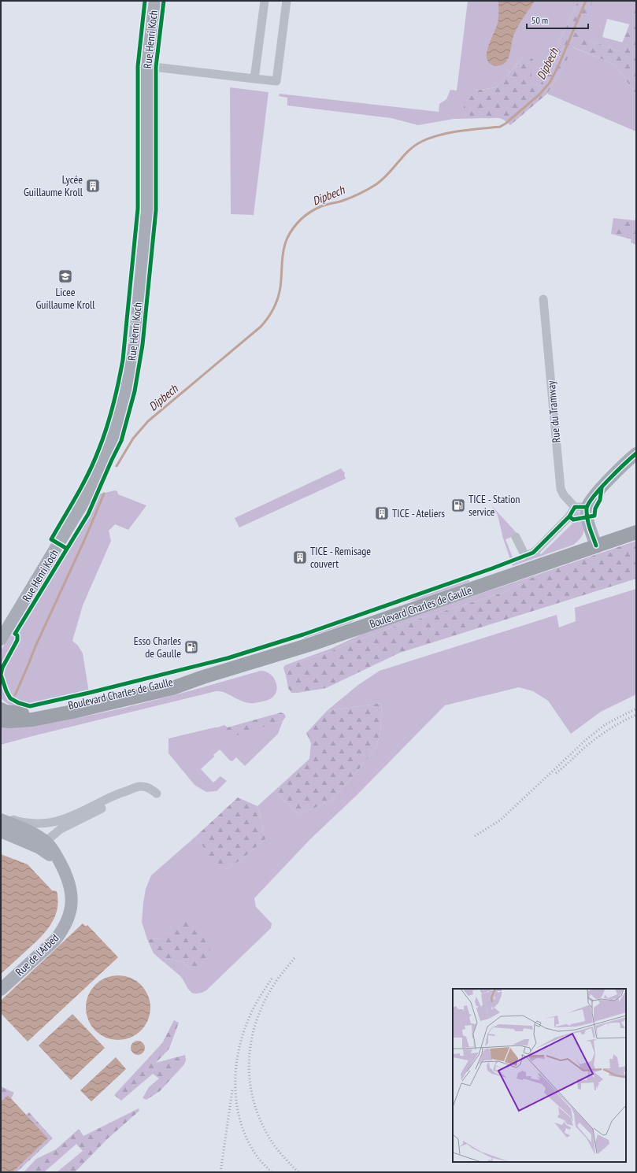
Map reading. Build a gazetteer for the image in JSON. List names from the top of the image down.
{
  "streets": {
    "main road": ["Boulevard Charles de Gaulle"],
    "street": ["Rue Henri Koch", "Rue du Tramway", "Rue de l'Arbed"]
  },
  "water": ["Dipbech"],
  "places": {
    "building": ["Lycée Guillaume Kroll", "TICE - Ateliers", "TICE - Remisage couvert"],
    "school or university": ["Licee Guillaume Kroll"],
    "fuel station": ["TICE - Station service", "Esso Charles de Gaulle"]
  },
  "scale_bar": "50 m"
}
